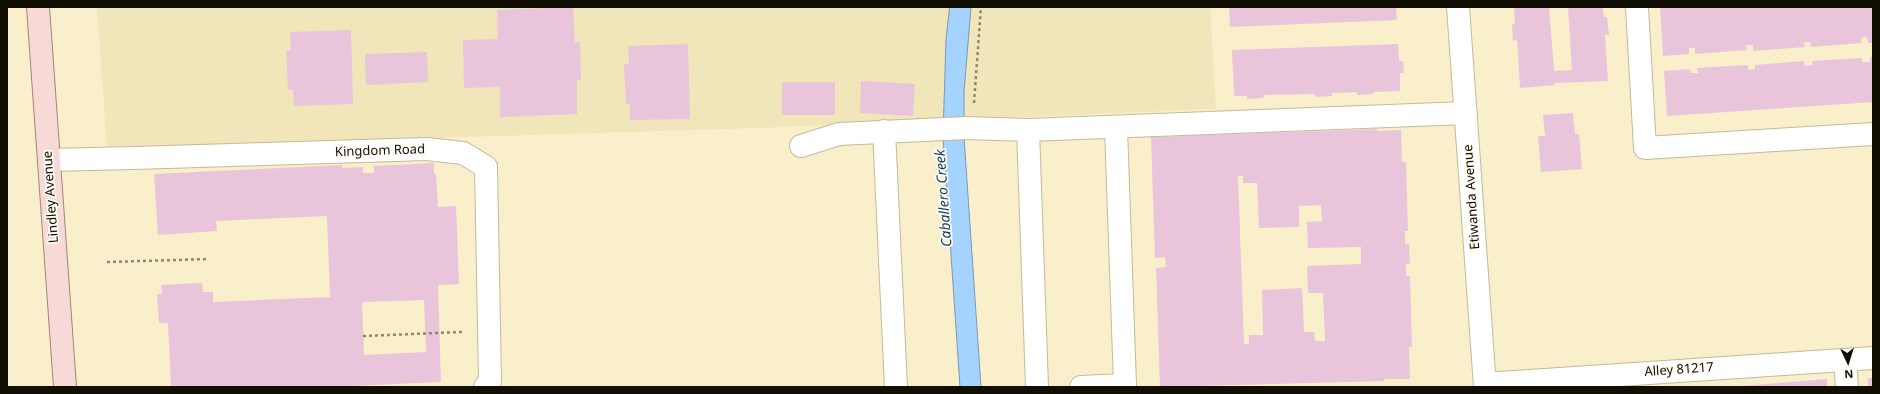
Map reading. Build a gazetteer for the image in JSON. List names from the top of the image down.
{
  "streets": {
    "main road": ["Lindley Avenue"],
    "street": ["Kingdom Road", "Etiwanda Avenue", "Alley 81217"]
  },
  "crossings": [
    ["Kingdom Road", "Lindley Avenue"],
    ["Etiwanda Avenue", "Alley 81217"]
  ],
  "water": ["Caballero Creek"],
  "north": "bottom"
}
